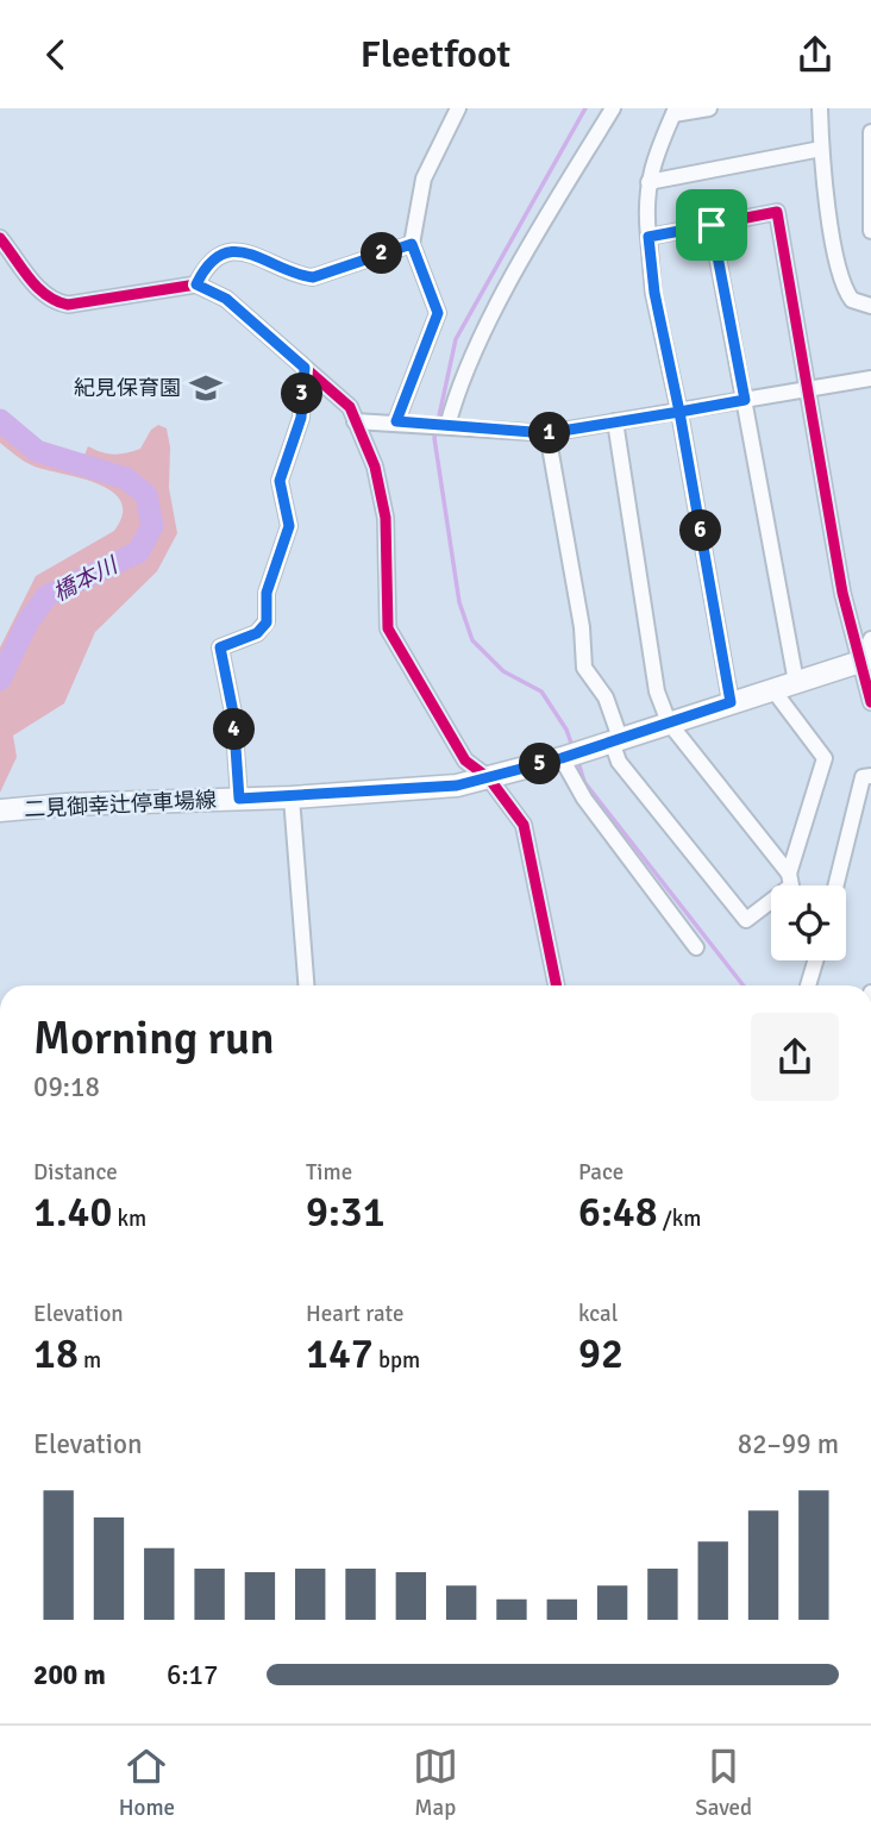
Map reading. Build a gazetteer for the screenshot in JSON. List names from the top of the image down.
{
  "streets": {
    "main road": ["二見御幸辻停車場線"]
  },
  "water": ["橋本川"],
  "places": {
    "school or university": ["紀見保育園"]
  },
  "page": {
    "header": "Fleetfoot",
    "pins": [
      "2",
      "3",
      "1",
      "6",
      "4",
      "5"
    ],
    "heading": ["Morning run", "09:18"],
    "stats": [
      ["Distance", "1.40 km"],
      ["Time", "9:31"],
      ["Pace", "6:48 /km"],
      ["Elevation", "18 m"],
      ["Heart rate", "147 bpm"],
      ["kcal", "92"]
    ],
    "chart": ["Elevation", "82–99 m"],
    "list": [
      {
        "name": "200 m",
        "note": "6:17"
      }
    ],
    "tabs": ["Home", "Map", "Saved"]
  }
}
